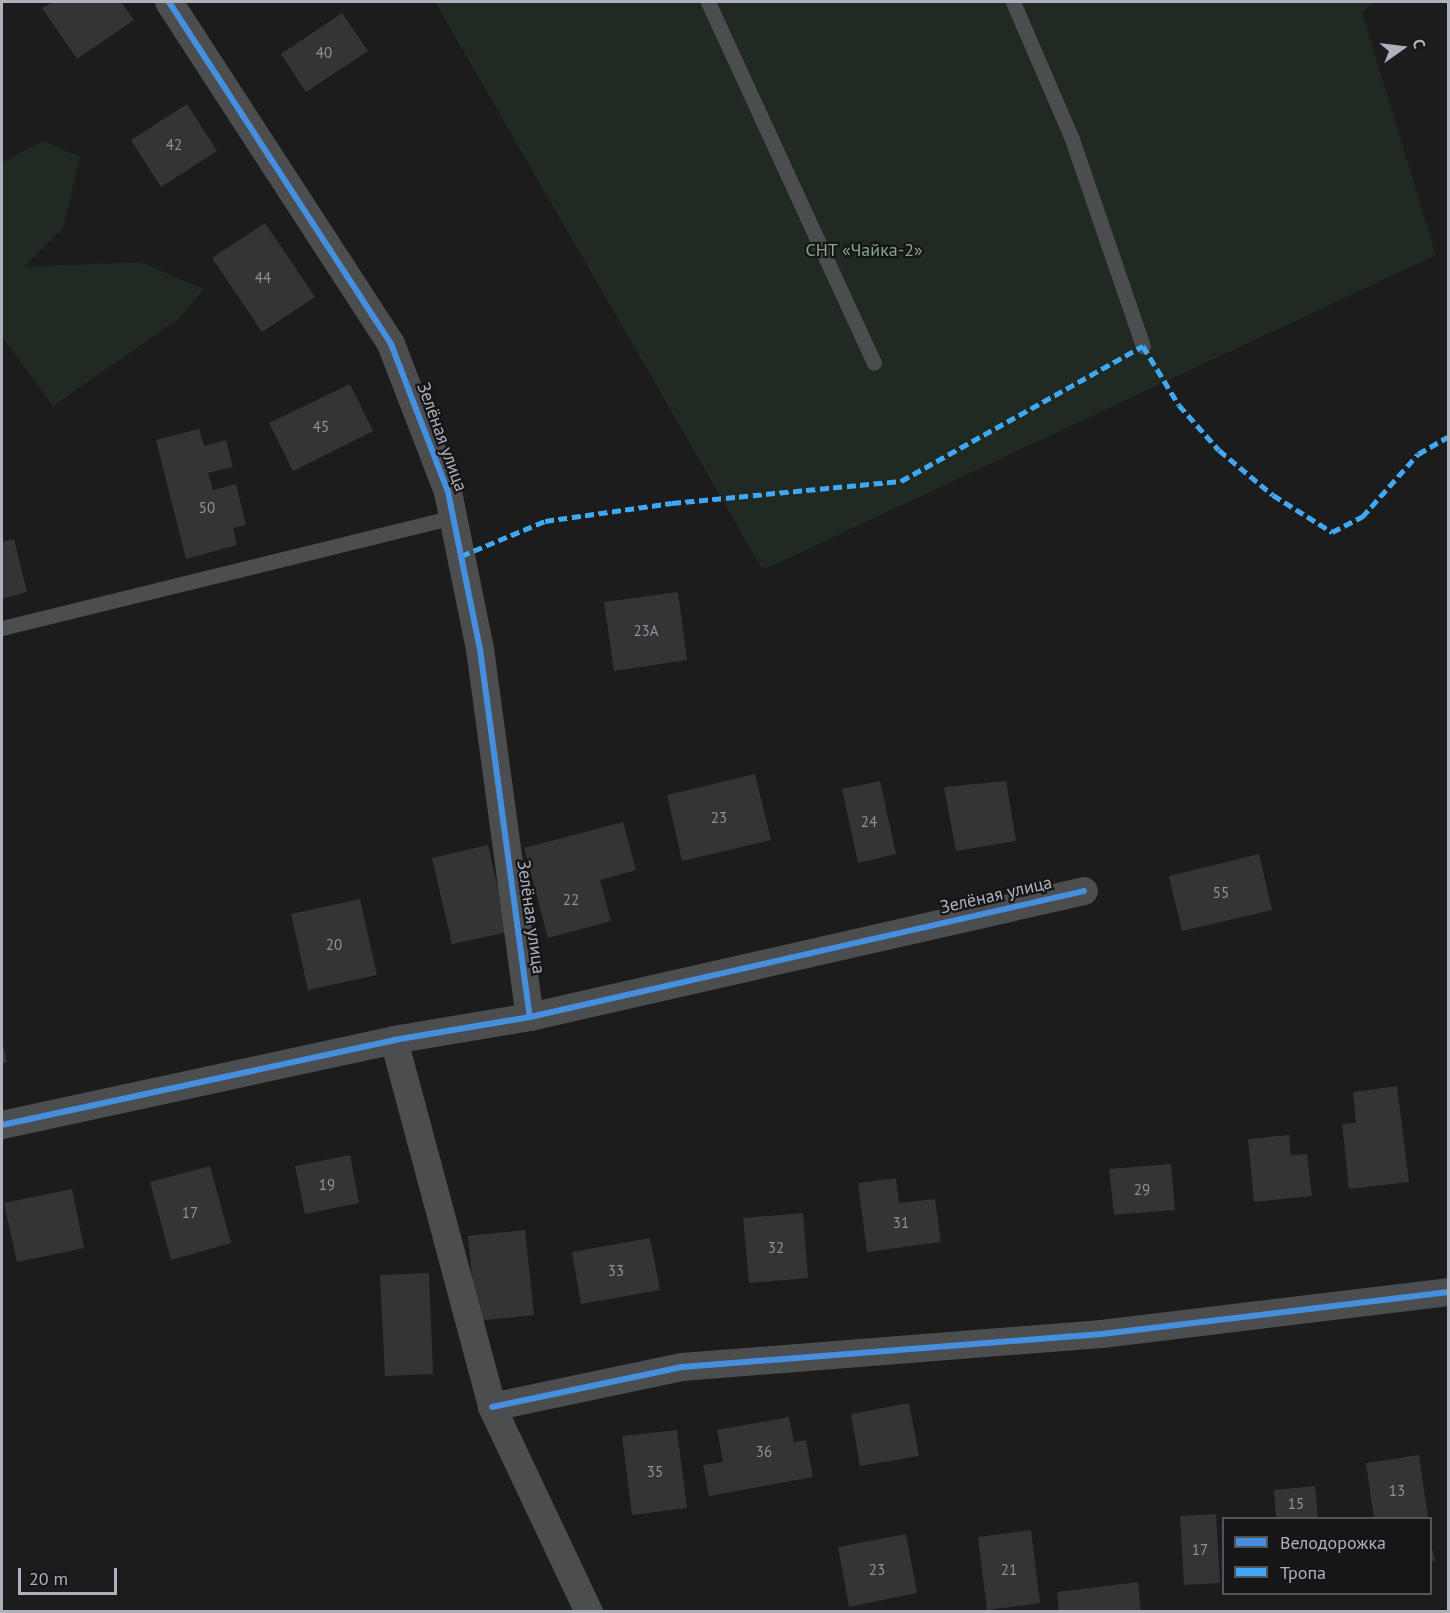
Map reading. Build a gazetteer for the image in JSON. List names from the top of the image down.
{
  "streets": {
    "street": ["Зелёная улица"]
  },
  "parks": ["СНТ «Чайка-2»"],
  "house_numbers": [
    "40",
    "42",
    "44",
    "45",
    "50",
    "23А",
    "23",
    "24",
    "55",
    "22",
    "20",
    "19",
    "29",
    "17",
    "31",
    "32",
    "33",
    "36",
    "35",
    "13",
    "15",
    "17",
    "23",
    "21"
  ],
  "legend": ["Велодорожка", "Тропа"],
  "scale_bar": "20 m",
  "north": "right"
}
